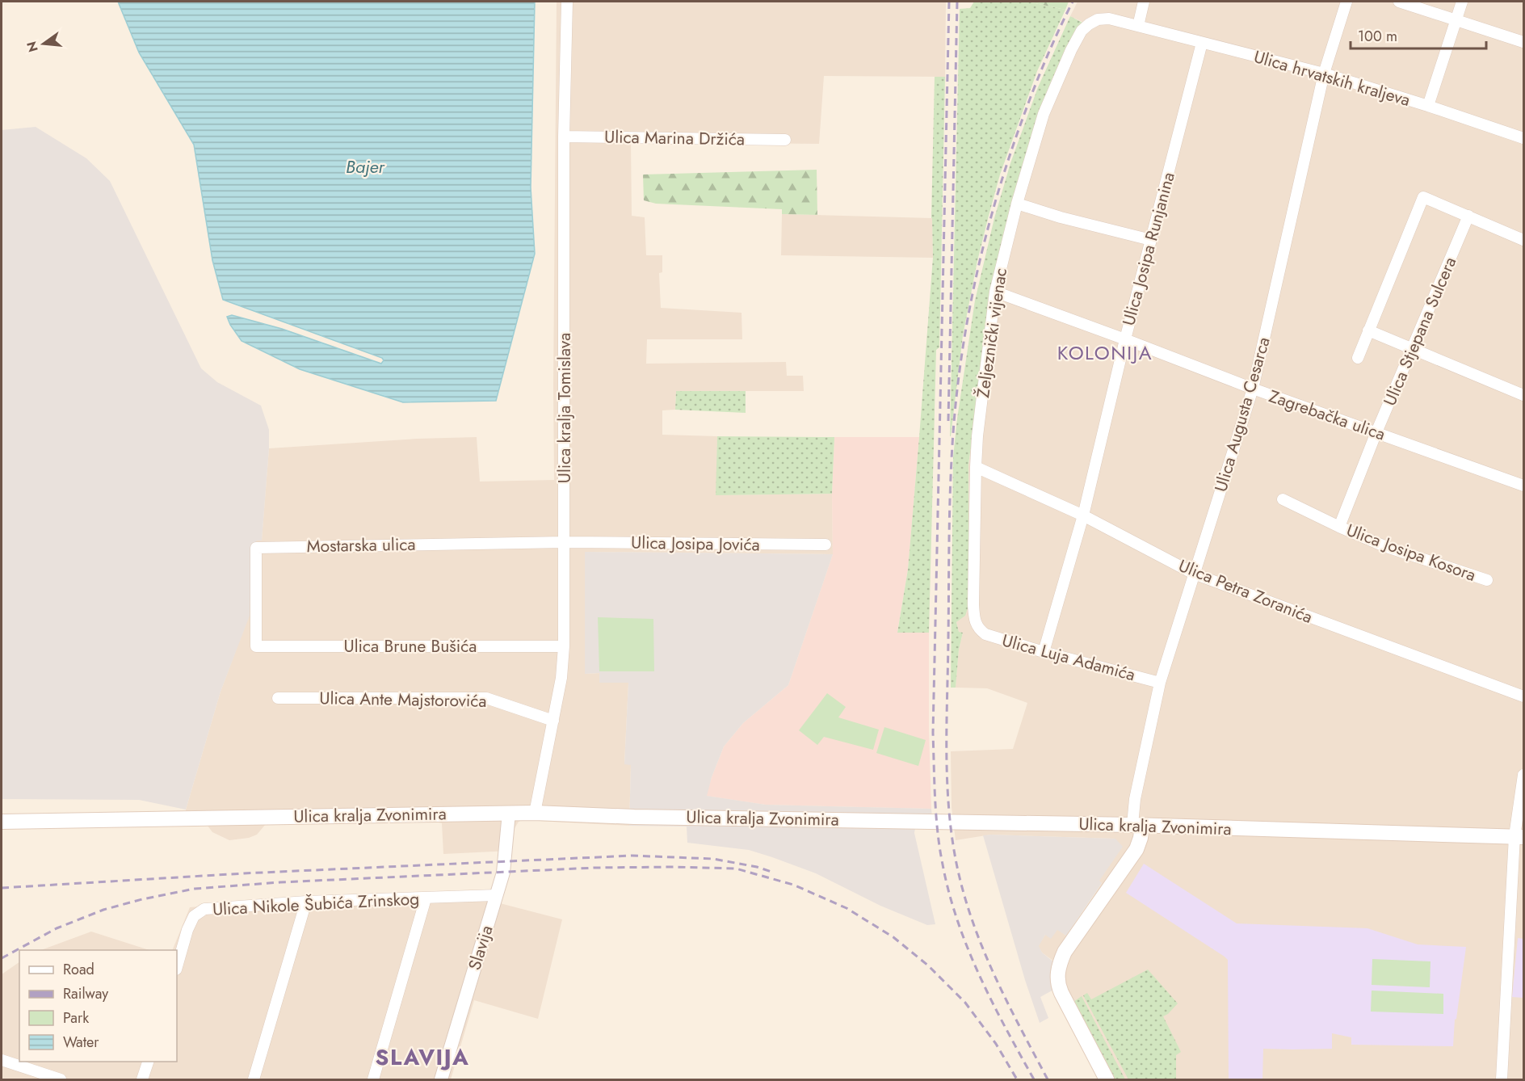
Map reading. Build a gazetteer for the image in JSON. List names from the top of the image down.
{
  "streets": {
    "main road": ["Ulica kralja Zvonimira"],
    "street": [
      "Ulica hrvatskih kraljeva",
      "Ulica Marina Držića",
      "Ulica Josipa Runjanina",
      "Ulica Stjepana Sulcera",
      "Željeznički vijenac",
      "Ulica kralja Tomislava",
      "Ulica Augusta Cesarca",
      "Zagrebačka ulica",
      "Ulica Josipa Jovića",
      "Mostarska ulica",
      "Ulica Josipa Kosora",
      "Ulica Petra Zoranića",
      "Ulica Brune Bušića",
      "Ulica Luja Adamića",
      "Ulica Ante Majstorovića",
      "Ulica Nikole Šubića Zrinskog",
      "Slavija"
    ]
  },
  "crossings": [
    ["Ulica hrvatskih kraljeva", "Ulica Josipa Runjanina"],
    ["Ulica hrvatskih kraljeva", "Željeznički vijenac"],
    ["Ulica hrvatskih kraljeva", "Ulica Augusta Cesarca"],
    ["Ulica Marina Držića", "Ulica kralja Tomislava"],
    ["Ulica Josipa Runjanina", "Zagrebačka ulica"],
    ["Ulica Josipa Runjanina", "Ulica Petra Zoranića"],
    ["Ulica Josipa Runjanina", "Ulica Luja Adamića"],
    ["Ulica Stjepana Sulcera", "Zagrebačka ulica"],
    ["Ulica Stjepana Sulcera", "Ulica Josipa Kosora"],
    ["Željeznički vijenac", "Zagrebačka ulica"],
    ["Željeznički vijenac", "Ulica Petra Zoranića"],
    ["Željeznički vijenac", "Ulica Luja Adamića"],
    ["Ulica kralja Tomislava", "Ulica Josipa Jovića"],
    ["Ulica kralja Tomislava", "Mostarska ulica"],
    ["Ulica kralja Tomislava", "Ulica Brune Bušića"],
    ["Ulica kralja Tomislava", "Ulica Ante Majstorovića"],
    ["Ulica kralja Tomislava", "Ulica kralja Zvonimira"],
    ["Ulica Augusta Cesarca", "Zagrebačka ulica"],
    ["Ulica Augusta Cesarca", "Ulica Petra Zoranića"],
    ["Ulica Augusta Cesarca", "Ulica Luja Adamića"],
    ["Ulica Augusta Cesarca", "Ulica kralja Zvonimira"],
    ["Ulica Josipa Jovića", "Mostarska ulica"],
    ["Mostarska ulica", "Ulica Brune Bušića"],
    ["Ulica kralja Zvonimira", "Slavija"],
    ["Ulica Nikole Šubića Zrinskog", "Slavija"]
  ],
  "districts": ["KOLONIJA", "SLAVIJA"],
  "water": ["Bajer"],
  "legend": [
    "Road",
    "Railway",
    "Park",
    "Water"
  ],
  "scale_bar": "100 m",
  "north": "left"
}
